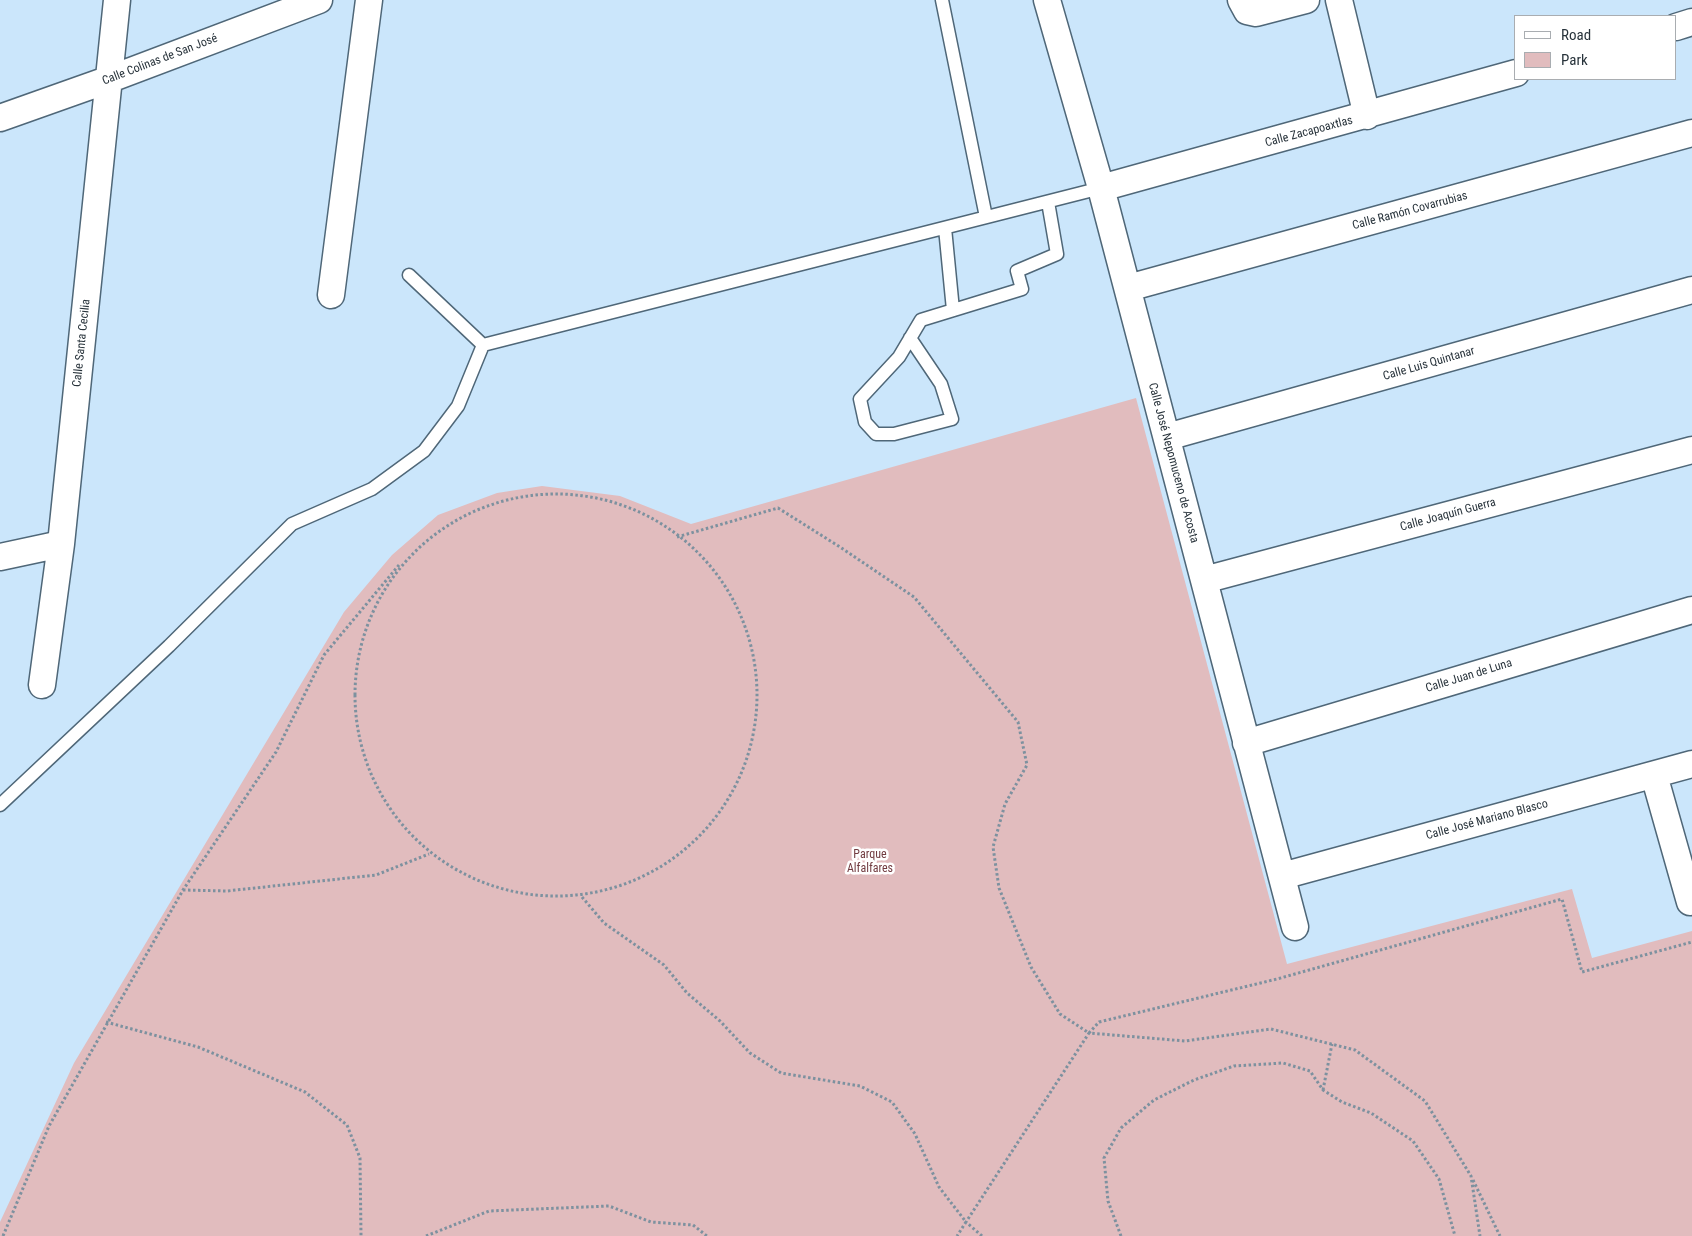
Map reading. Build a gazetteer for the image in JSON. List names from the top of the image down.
{
  "streets": {
    "street": [
      "Calle Colinas de San José",
      "Calle Zacapoaxtlas",
      "Calle Ramón Covarrubias",
      "Calle Santa Cecilia",
      "Calle Luis Quintanar",
      "Calle José Nepomuceno de Acosta",
      "Calle Joaquín Guerra",
      "Calle Juan de Luna",
      "Calle José Mariano Blasco"
    ]
  },
  "crossings": [
    ["Calle Colinas de San José", "Calle Santa Cecilia"],
    ["Calle Zacapoaxtlas", "Calle José Nepomuceno de Acosta"],
    ["Calle Ramón Covarrubias", "Calle José Nepomuceno de Acosta"],
    ["Calle Luis Quintanar", "Calle José Nepomuceno de Acosta"],
    ["Calle José Nepomuceno de Acosta", "Calle Joaquín Guerra"],
    ["Calle José Nepomuceno de Acosta", "Calle Juan de Luna"],
    ["Calle José Nepomuceno de Acosta", "Calle José Mariano Blasco"]
  ],
  "parks": ["Parque Alfalfares"],
  "legend": ["Road", "Park"]
}
